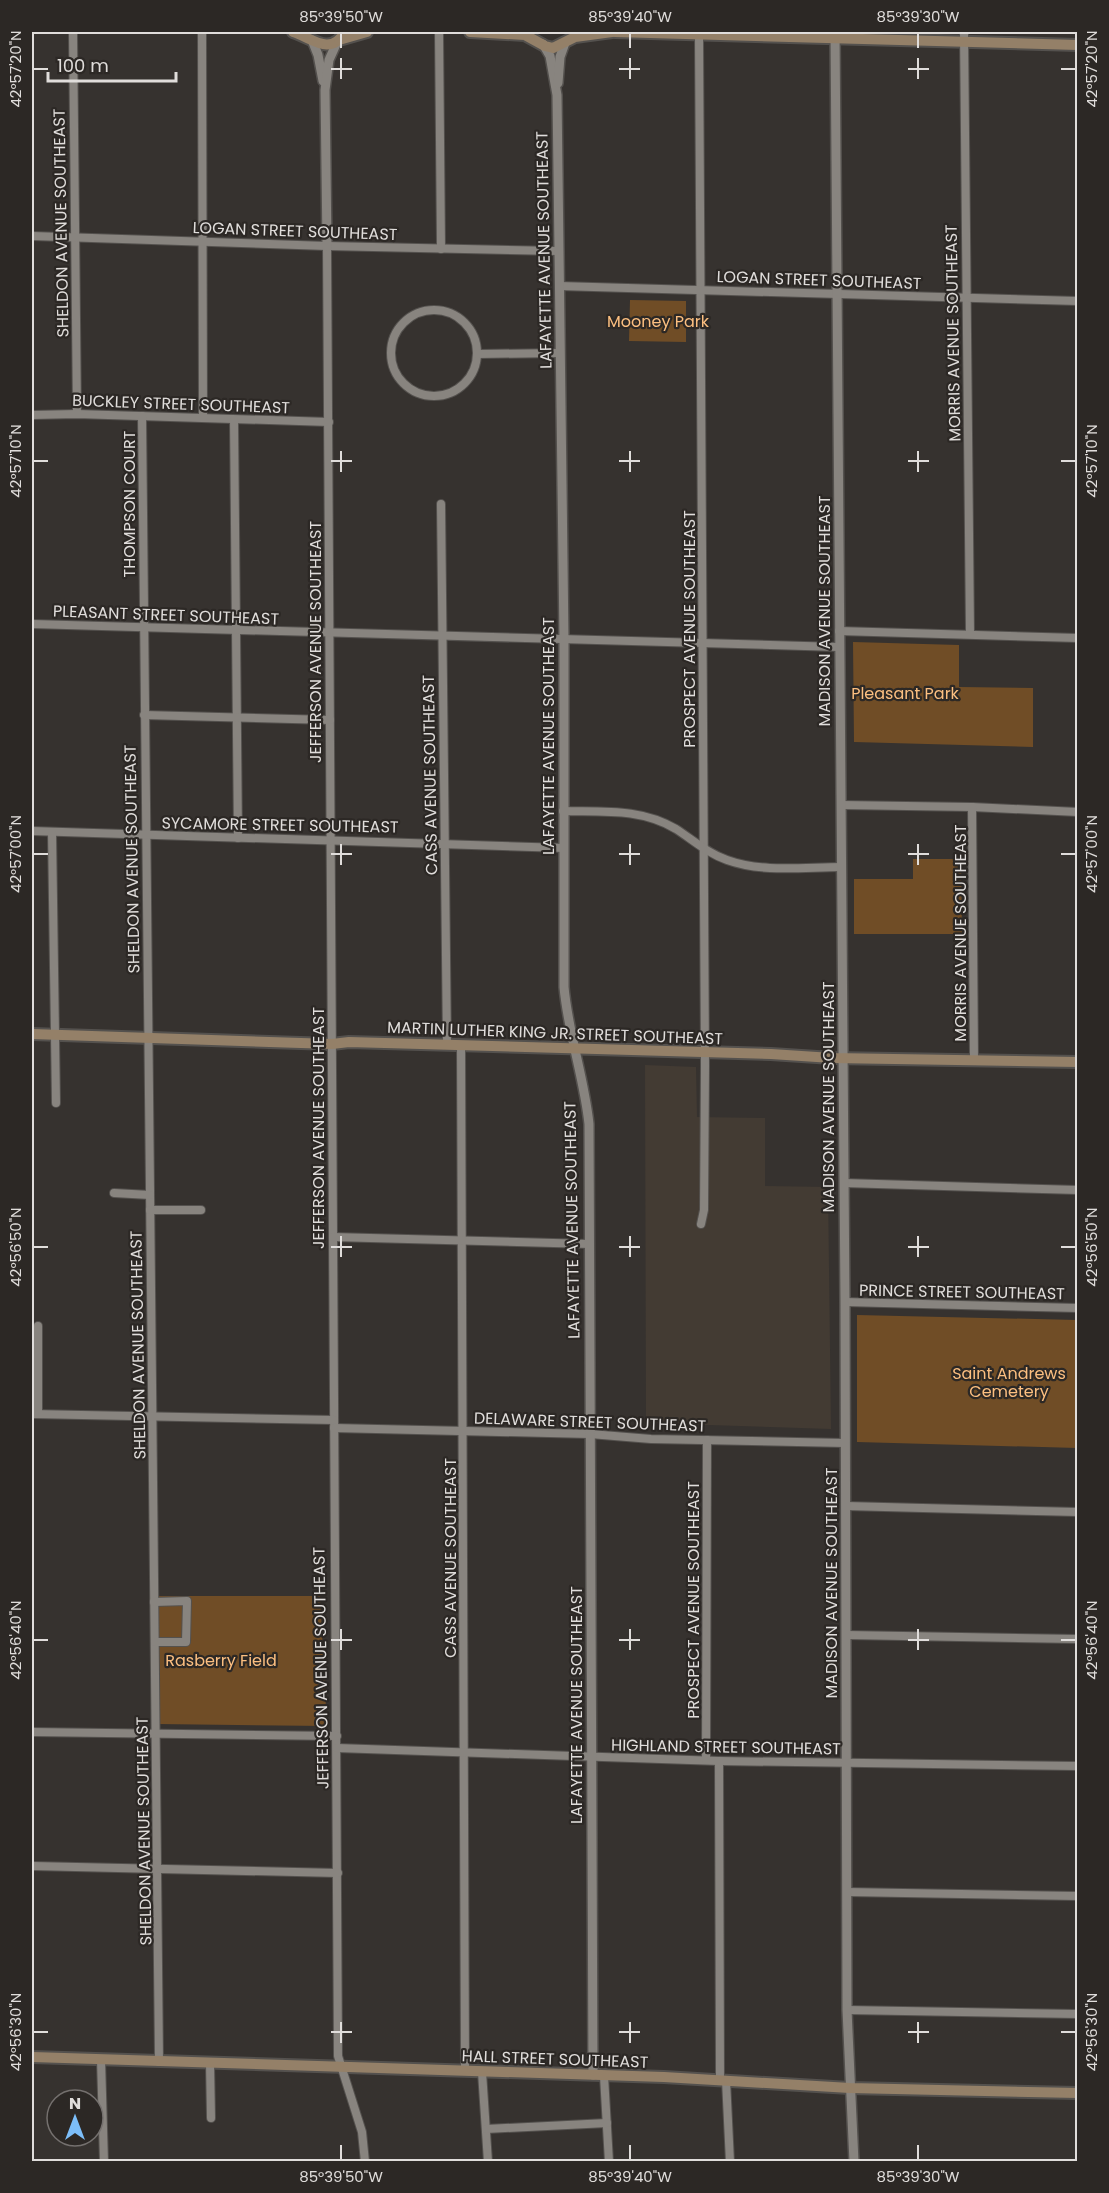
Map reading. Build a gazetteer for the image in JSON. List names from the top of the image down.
{
  "streets": {
    "main road": ["MARTIN LUTHER KING JR. STREET SOUTHEAST", "HALL STREET SOUTHEAST"],
    "street": [
      "SHELDON AVENUE SOUTHEAST",
      "LOGAN STREET SOUTHEAST",
      "LAFAYETTE AVENUE SOUTHEAST",
      "MORRIS AVENUE SOUTHEAST",
      "BUCKLEY STREET SOUTHEAST",
      "THOMPSON COURT",
      "MADISON AVENUE SOUTHEAST",
      "PLEASANT STREET SOUTHEAST",
      "PROSPECT AVENUE SOUTHEAST",
      "JEFFERSON AVENUE SOUTHEAST",
      "CASS AVENUE SOUTHEAST",
      "SYCAMORE STREET SOUTHEAST",
      "PRINCE STREET SOUTHEAST",
      "DELAWARE STREET SOUTHEAST",
      "HIGHLAND STREET SOUTHEAST"
    ]
  },
  "crossings": [
    ["SHELDON AVENUE SOUTHEAST", "LOGAN STREET SOUTHEAST"],
    ["SHELDON AVENUE SOUTHEAST", "BUCKLEY STREET SOUTHEAST"],
    ["SHELDON AVENUE SOUTHEAST", "THOMPSON COURT"],
    ["SHELDON AVENUE SOUTHEAST", "PLEASANT STREET SOUTHEAST"],
    ["SHELDON AVENUE SOUTHEAST", "SYCAMORE STREET SOUTHEAST"],
    ["SHELDON AVENUE SOUTHEAST", "MARTIN LUTHER KING JR. STREET SOUTHEAST"],
    ["SHELDON AVENUE SOUTHEAST", "DELAWARE STREET SOUTHEAST"],
    ["SHELDON AVENUE SOUTHEAST", "HALL STREET SOUTHEAST"],
    ["LOGAN STREET SOUTHEAST", "LAFAYETTE AVENUE SOUTHEAST"],
    ["LOGAN STREET SOUTHEAST", "MORRIS AVENUE SOUTHEAST"],
    ["LOGAN STREET SOUTHEAST", "MADISON AVENUE SOUTHEAST"],
    ["LOGAN STREET SOUTHEAST", "PROSPECT AVENUE SOUTHEAST"],
    ["LOGAN STREET SOUTHEAST", "JEFFERSON AVENUE SOUTHEAST"],
    ["LAFAYETTE AVENUE SOUTHEAST", "PLEASANT STREET SOUTHEAST"],
    ["LAFAYETTE AVENUE SOUTHEAST", "SYCAMORE STREET SOUTHEAST"],
    ["LAFAYETTE AVENUE SOUTHEAST", "MARTIN LUTHER KING JR. STREET SOUTHEAST"],
    ["LAFAYETTE AVENUE SOUTHEAST", "DELAWARE STREET SOUTHEAST"],
    ["LAFAYETTE AVENUE SOUTHEAST", "HIGHLAND STREET SOUTHEAST"],
    ["LAFAYETTE AVENUE SOUTHEAST", "HALL STREET SOUTHEAST"],
    ["MORRIS AVENUE SOUTHEAST", "MARTIN LUTHER KING JR. STREET SOUTHEAST"],
    ["BUCKLEY STREET SOUTHEAST", "THOMPSON COURT"],
    ["BUCKLEY STREET SOUTHEAST", "JEFFERSON AVENUE SOUTHEAST"],
    ["THOMPSON COURT", "PLEASANT STREET SOUTHEAST"],
    ["MADISON AVENUE SOUTHEAST", "PLEASANT STREET SOUTHEAST"],
    ["MADISON AVENUE SOUTHEAST", "MARTIN LUTHER KING JR. STREET SOUTHEAST"],
    ["MADISON AVENUE SOUTHEAST", "PRINCE STREET SOUTHEAST"],
    ["MADISON AVENUE SOUTHEAST", "DELAWARE STREET SOUTHEAST"],
    ["MADISON AVENUE SOUTHEAST", "HIGHLAND STREET SOUTHEAST"],
    ["MADISON AVENUE SOUTHEAST", "HALL STREET SOUTHEAST"],
    ["PLEASANT STREET SOUTHEAST", "PROSPECT AVENUE SOUTHEAST"],
    ["PLEASANT STREET SOUTHEAST", "JEFFERSON AVENUE SOUTHEAST"],
    ["PLEASANT STREET SOUTHEAST", "CASS AVENUE SOUTHEAST"],
    ["PROSPECT AVENUE SOUTHEAST", "MARTIN LUTHER KING JR. STREET SOUTHEAST"],
    ["PROSPECT AVENUE SOUTHEAST", "DELAWARE STREET SOUTHEAST"],
    ["PROSPECT AVENUE SOUTHEAST", "HIGHLAND STREET SOUTHEAST"],
    ["JEFFERSON AVENUE SOUTHEAST", "SYCAMORE STREET SOUTHEAST"],
    ["JEFFERSON AVENUE SOUTHEAST", "MARTIN LUTHER KING JR. STREET SOUTHEAST"],
    ["JEFFERSON AVENUE SOUTHEAST", "DELAWARE STREET SOUTHEAST"],
    ["JEFFERSON AVENUE SOUTHEAST", "HIGHLAND STREET SOUTHEAST"],
    ["JEFFERSON AVENUE SOUTHEAST", "HALL STREET SOUTHEAST"],
    ["CASS AVENUE SOUTHEAST", "SYCAMORE STREET SOUTHEAST"],
    ["CASS AVENUE SOUTHEAST", "MARTIN LUTHER KING JR. STREET SOUTHEAST"],
    ["CASS AVENUE SOUTHEAST", "DELAWARE STREET SOUTHEAST"],
    ["CASS AVENUE SOUTHEAST", "HIGHLAND STREET SOUTHEAST"],
    ["CASS AVENUE SOUTHEAST", "HALL STREET SOUTHEAST"]
  ],
  "parks": [
    "Mooney Park",
    "Pleasant Park",
    "Saint Andrews Cemetery",
    "Rasberry Field"
  ],
  "scale_bar": "100 m",
  "north": "top",
  "coordinates": [
    "85°39'50\"W",
    "85°39'40\"W",
    "85°39'30\"W",
    "42°57'20\"N",
    "42°57'10\"N",
    "42°57'00\"N",
    "42°56'50\"N",
    "42°56'40\"N",
    "42°56'30\"N"
  ]
}
